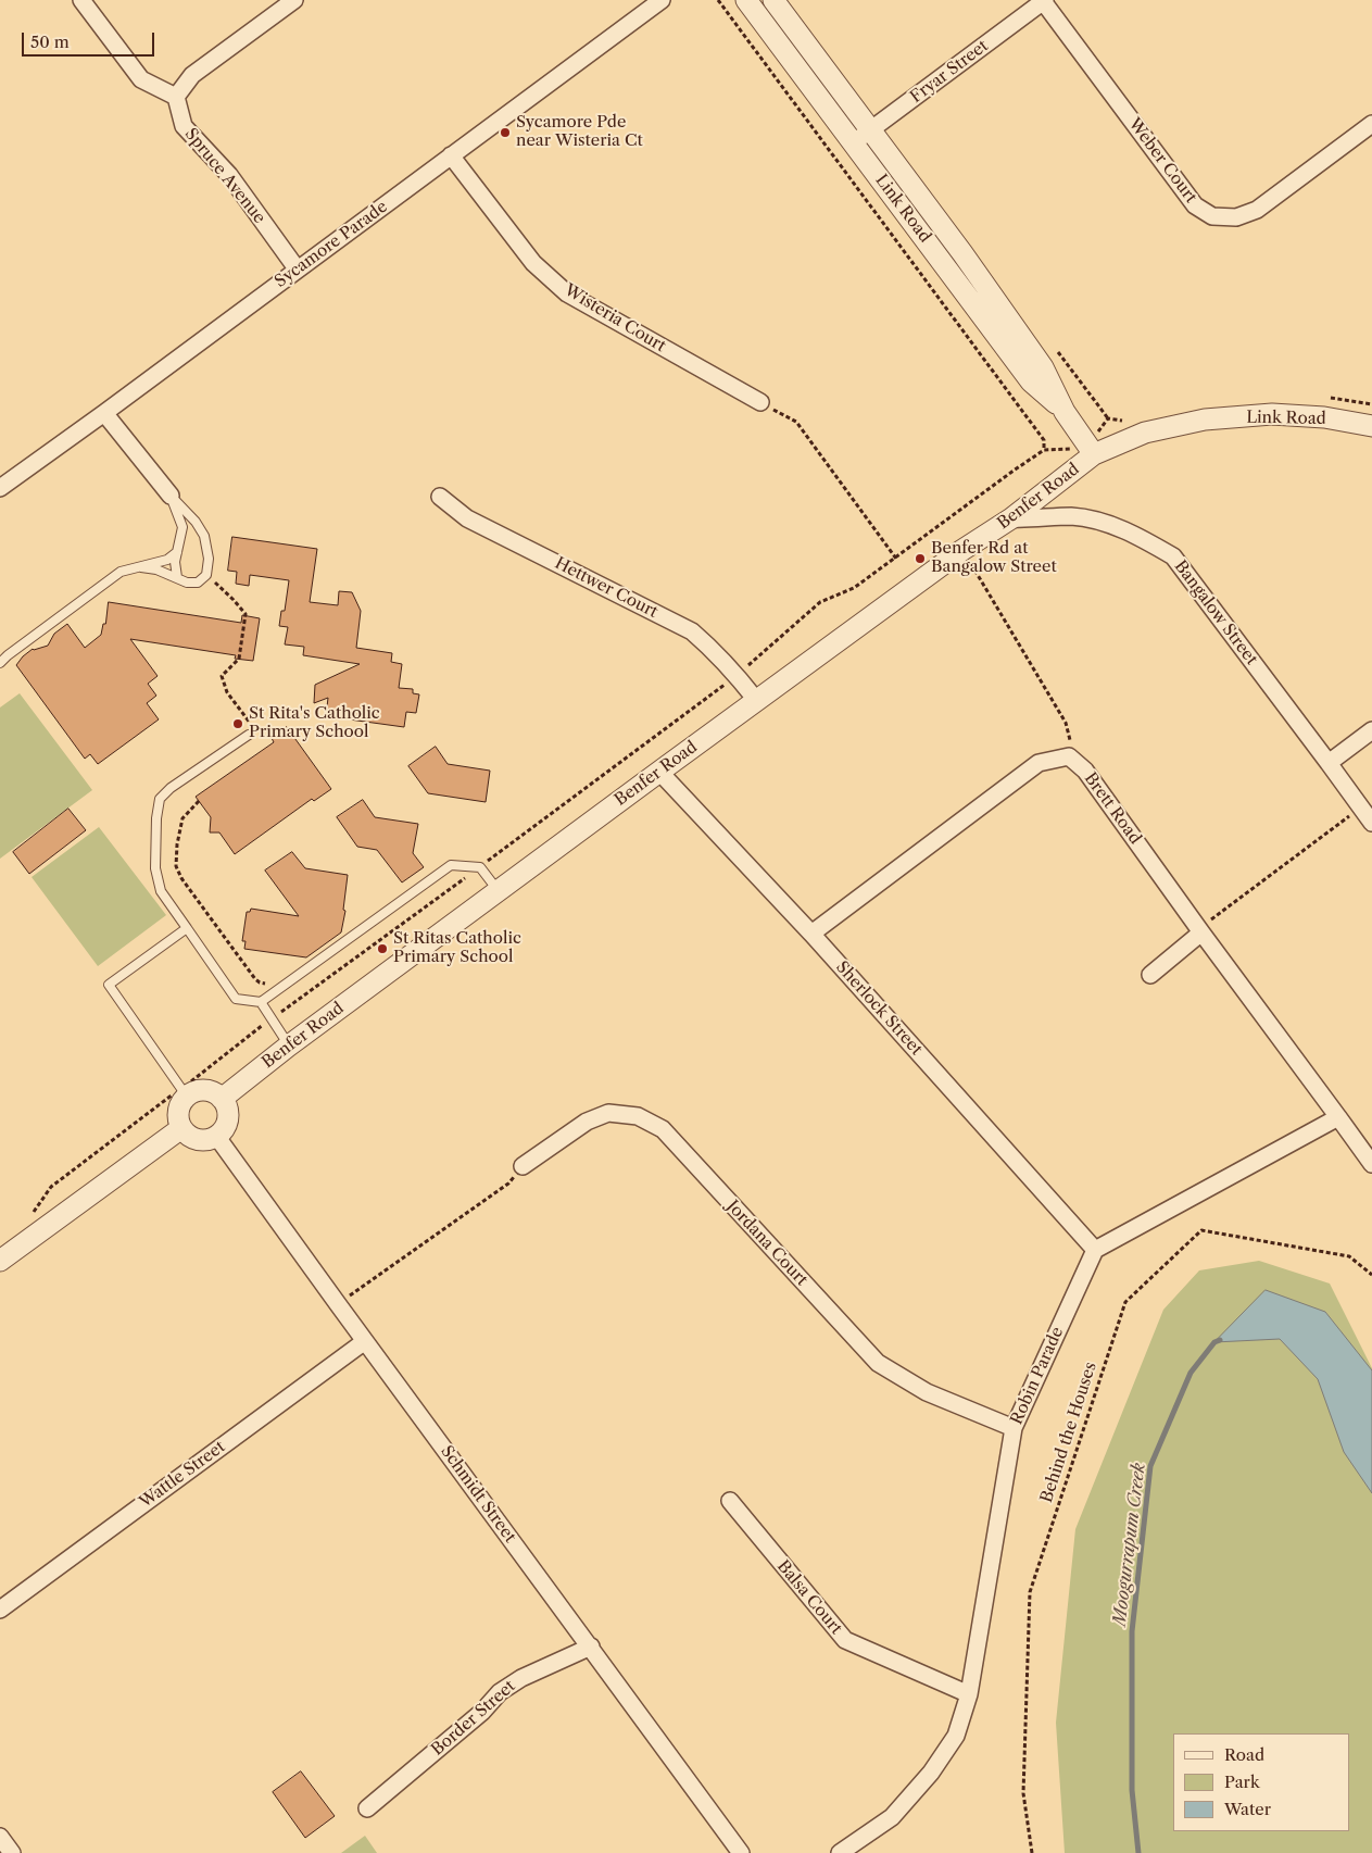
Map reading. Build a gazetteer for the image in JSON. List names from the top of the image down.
{
  "streets": {
    "street": [
      "Fryar Street",
      "Weber Court",
      "Spruce Avenue",
      "Link Road",
      "Sycamore Parade",
      "Wisteria Court",
      "Benfer Road",
      "Hettwer Court",
      "Bangalow Street",
      "Brett Road",
      "Sherlock Street",
      "Jordana Court",
      "Robin Parade",
      "Wattle Street",
      "Schmidt Street",
      "Balsa Court",
      "Border Street"
    ],
    "path": ["Behind the Houses"]
  },
  "crossings": [
    ["Fryar Street", "Weber Court"],
    ["Fryar Street", "Link Road"],
    ["Spruce Avenue", "Sycamore Parade"],
    ["Link Road", "Benfer Road"],
    ["Sycamore Parade", "Wisteria Court"],
    ["Benfer Road", "Hettwer Court"],
    ["Benfer Road", "Bangalow Street"],
    ["Benfer Road", "Sherlock Street"],
    ["Benfer Road", "Schmidt Street"],
    ["Sherlock Street", "Robin Parade"],
    ["Jordana Court", "Robin Parade"],
    ["Robin Parade", "Balsa Court"],
    ["Wattle Street", "Schmidt Street"],
    ["Schmidt Street", "Border Street"]
  ],
  "water": ["Moogurrapum Creek"],
  "places": [
    "Sycamore Pde near Wisteria Ct",
    "Benfer Rd at Bangalow Street",
    "St Rita's Catholic Primary School",
    "St Ritas Catholic Primary School"
  ],
  "legend": ["Road", "Park", "Water"],
  "scale_bar": "50 m"
}
